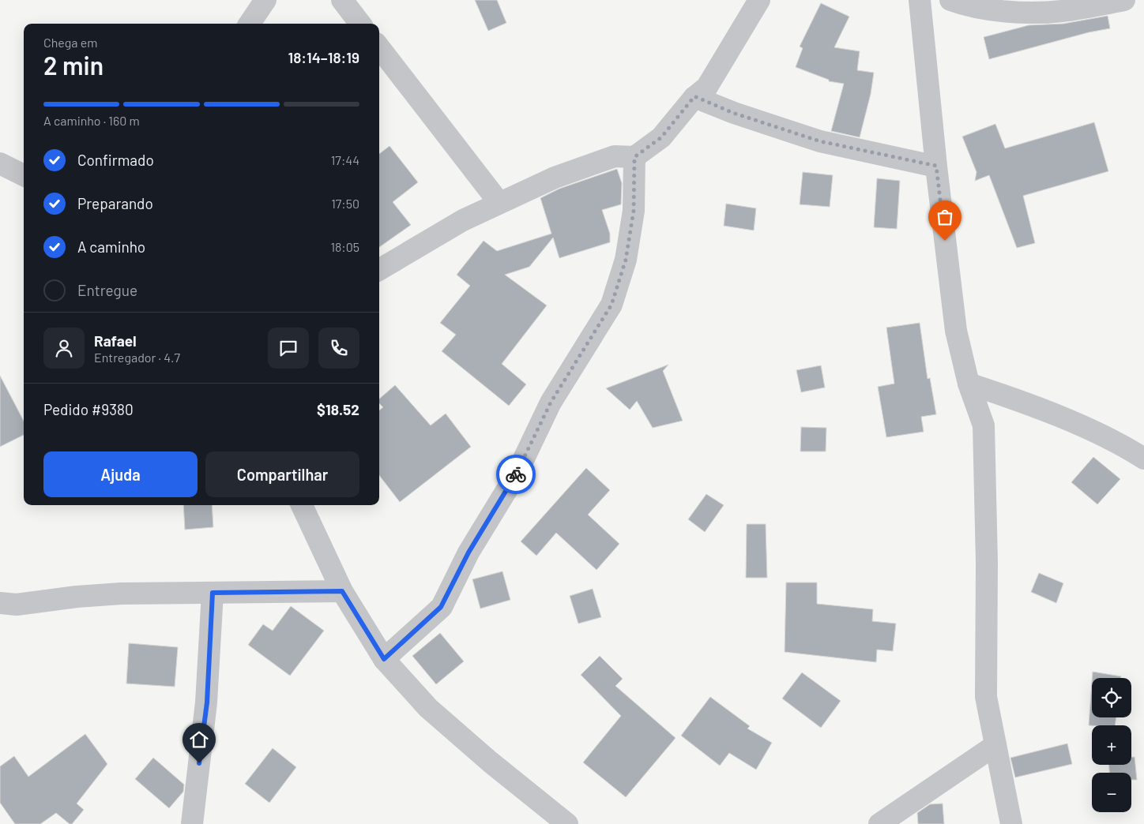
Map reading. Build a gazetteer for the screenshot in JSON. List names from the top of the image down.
{
  "page": {
    "heading": ["2 min", "Chega em", "18:14–18:19"],
    "panel": [
      "Rafael",
      "Entregador · 4.7",
      "Pedido #9380",
      "$18.52"
    ],
    "bar": "A caminho · 160 m",
    "list": [
      ["Confirmado", "17:44"],
      ["Preparando", "17:50"],
      ["A caminho", "18:05"],
      "Entregue"
    ],
    "buttons": ["Ajuda", "Compartilhar"],
    "map_buttons": ["+", "−"]
  }
}
